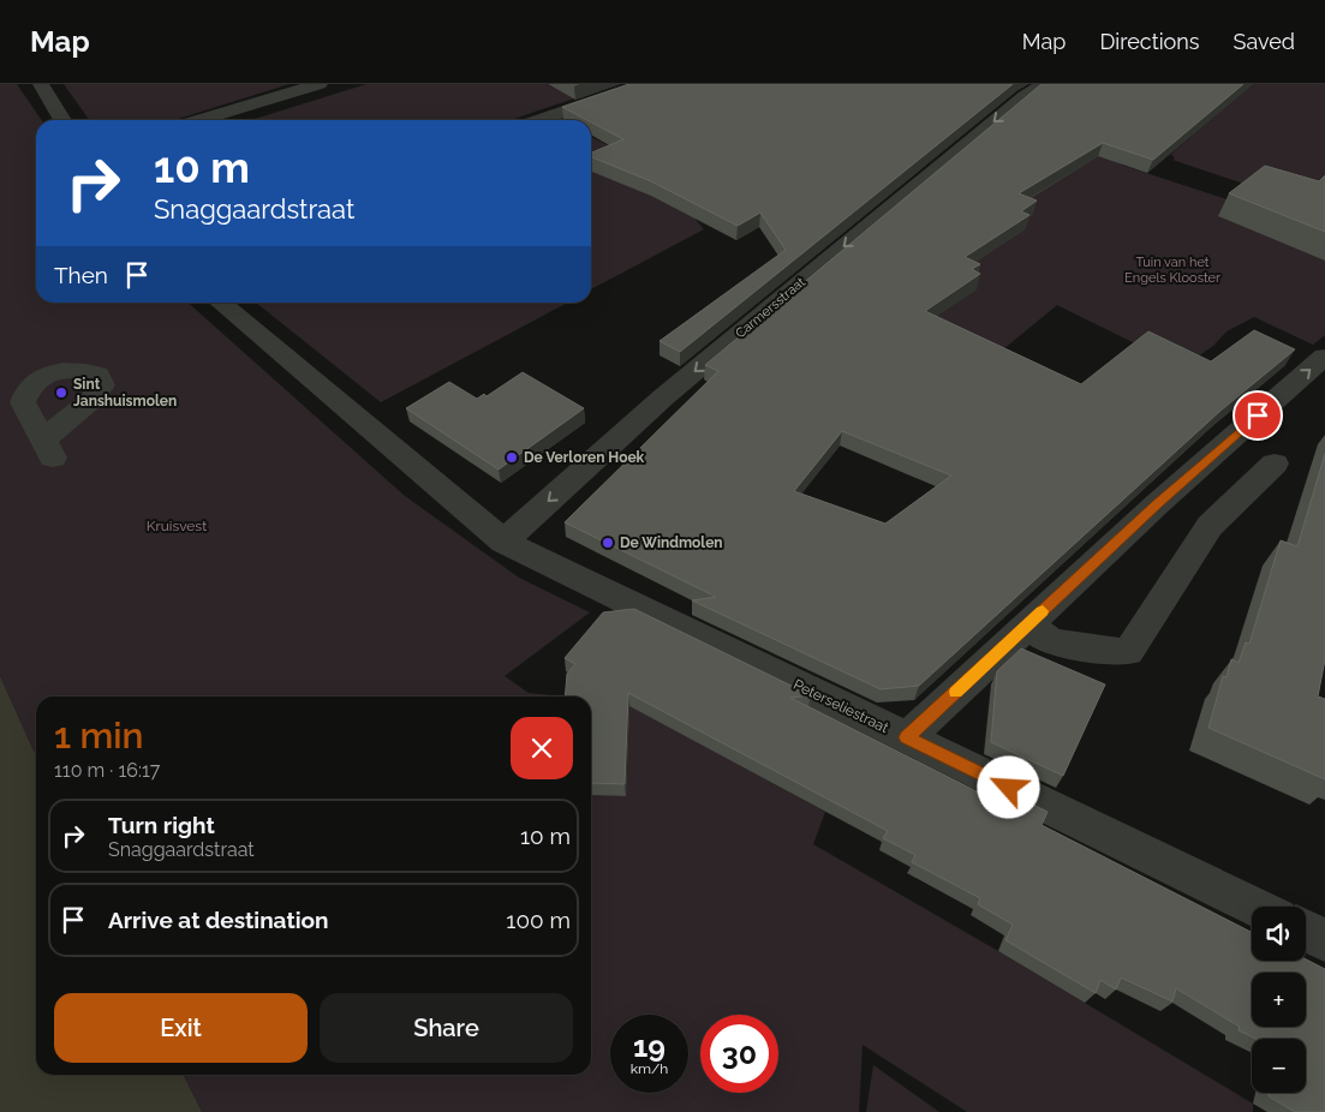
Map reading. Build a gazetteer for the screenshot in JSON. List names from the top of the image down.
{
  "streets": {
    "street": ["Carmersstraat", "Peterseliestraat"]
  },
  "crossings": [
    ["Carmersstraat", "Peterseliestraat"]
  ],
  "one_way": ["Carmersstraat"],
  "parks": ["Tuin van het Engels Klooster", "Kruisvest"],
  "places": ["Sint Janshuismolen", "De Verloren Hoek", "De Windmolen"],
  "page": {
    "header": "Map",
    "nav": ["Map", "Directions", "Saved"],
    "turn": ["10 m", "Snaggaardstraat"],
    "then": "Then",
    "heading": ["1 min", "110 m · 16:17"],
    "list": [
      {
        "name": "Turn right",
        "note": "Snaggaardstraat",
        "value": "10 m"
      },
      {
        "name": "Arrive at destination",
        "value": "100 m"
      }
    ],
    "map_buttons": ["+", "−"],
    "buttons": ["Exit", "Share"],
    "speed": "19 km/h",
    "limit": "30"
  }
}
